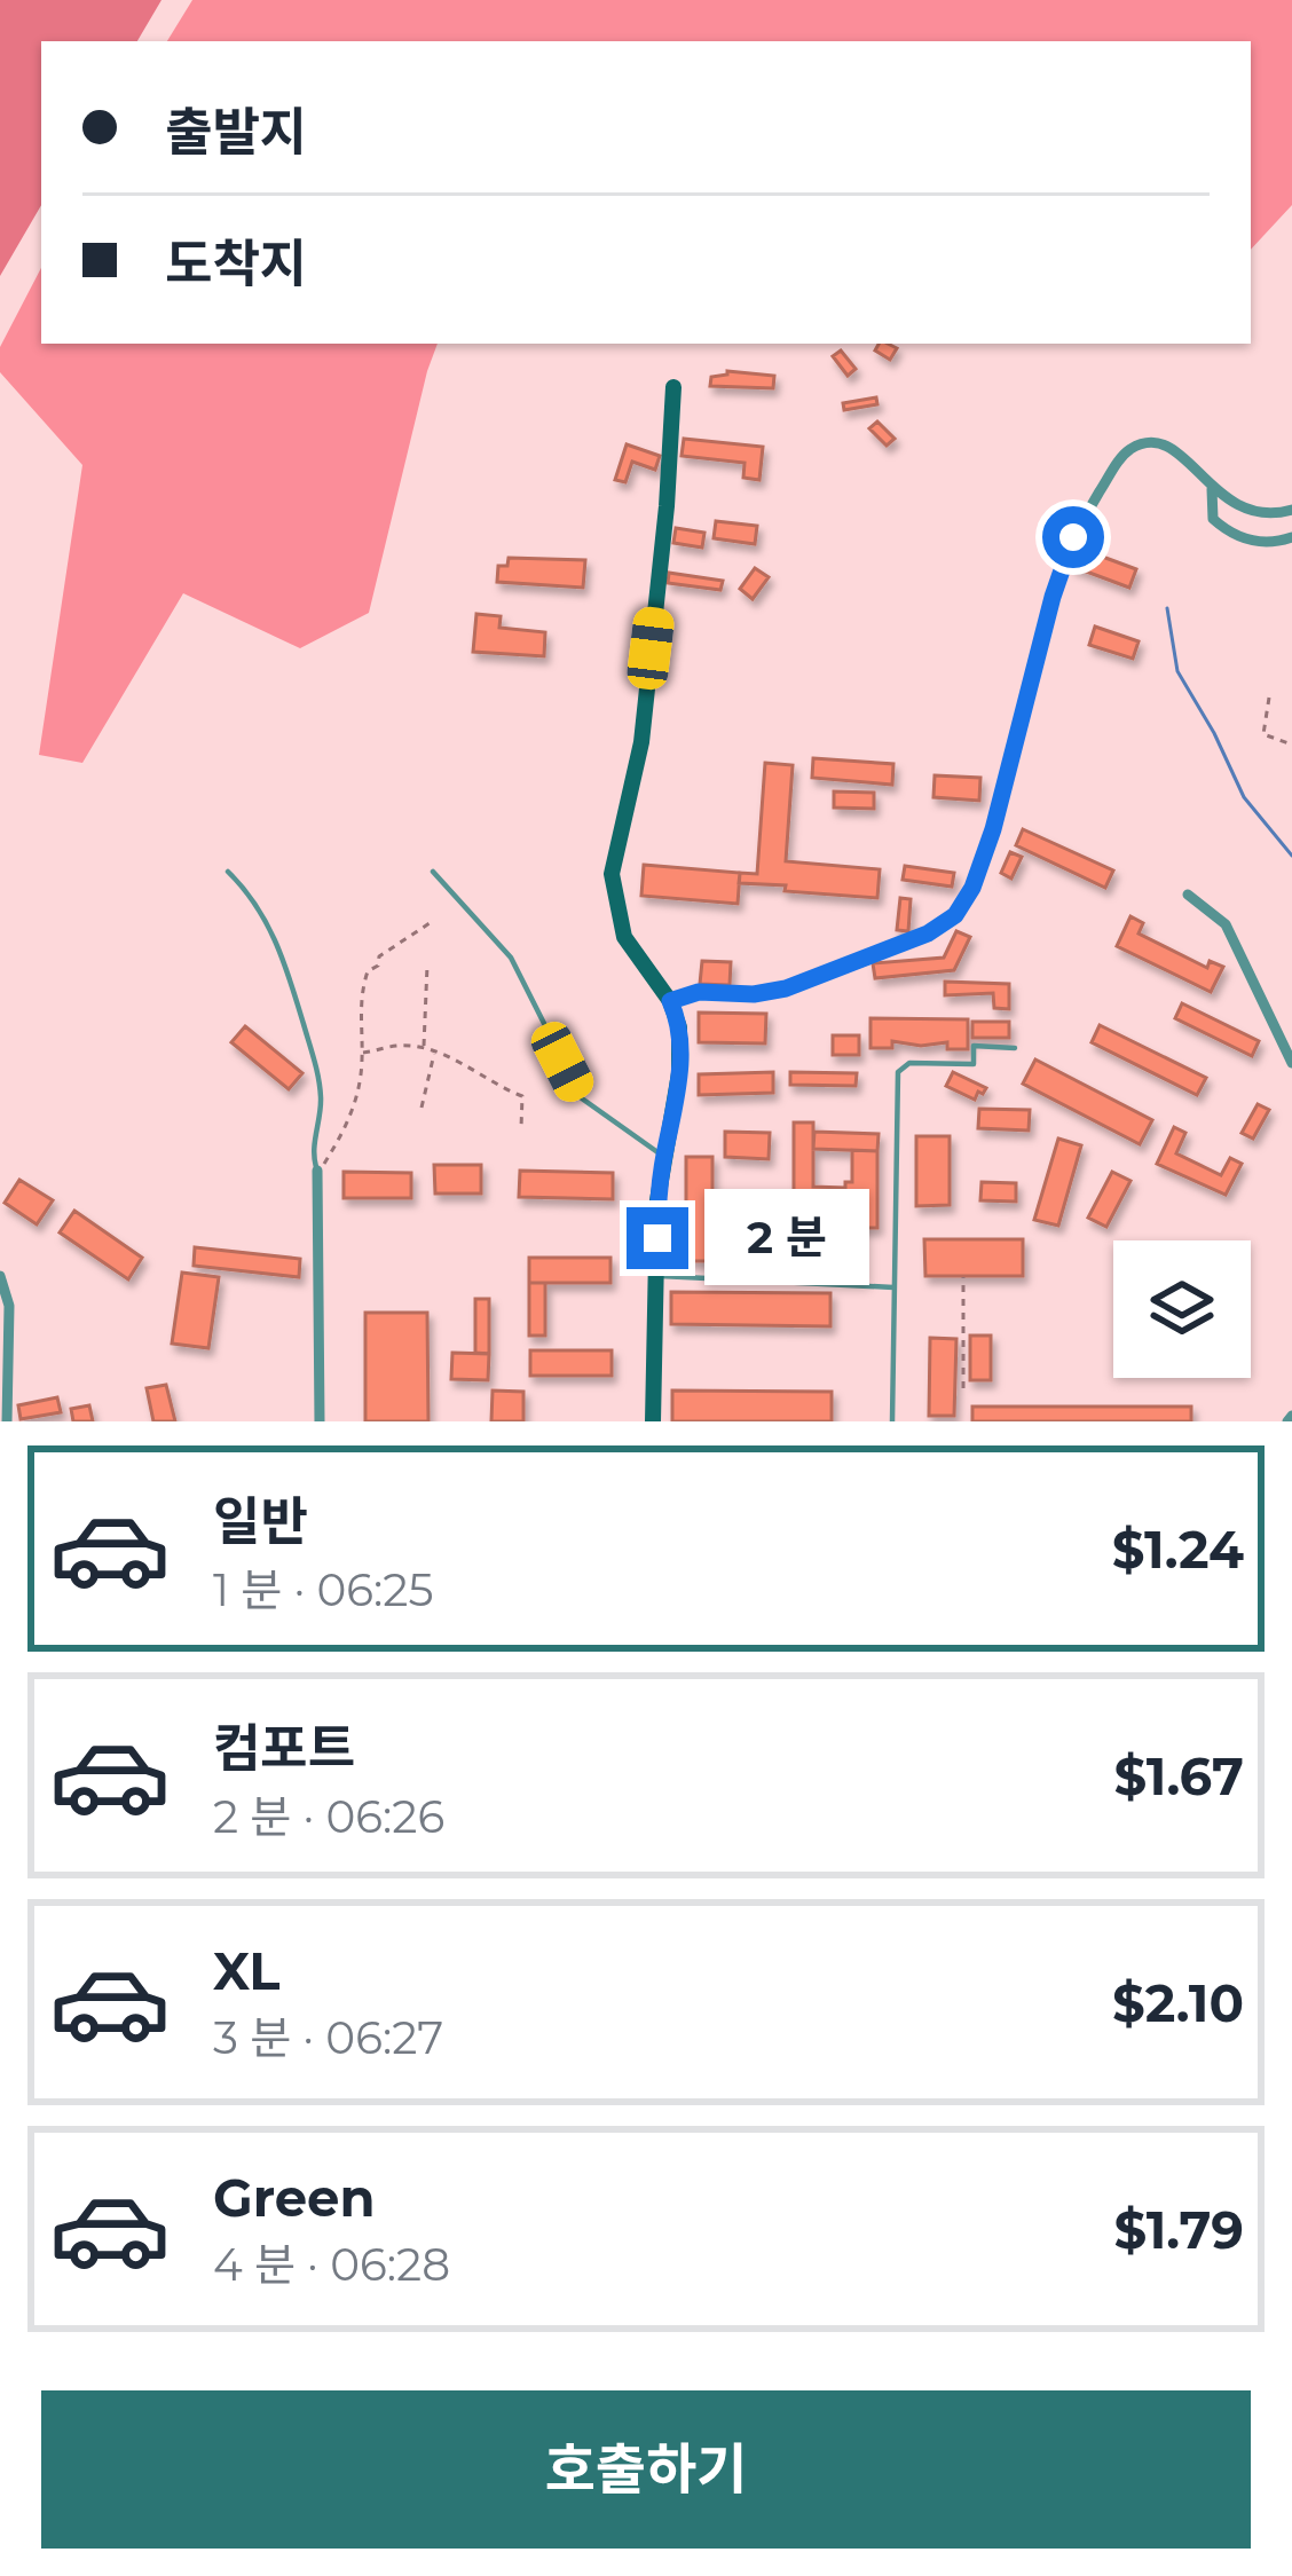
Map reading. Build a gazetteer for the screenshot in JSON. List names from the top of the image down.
{
  "page": {
    "banner": ["출발지", "도착지"],
    "bubble": "2 분",
    "list": [
      {
        "name": "일반",
        "note": "1 분 · 06:25",
        "value": "$1.24"
      },
      {
        "name": "컴포트",
        "note": "2 분 · 06:26",
        "value": "$1.67"
      },
      {
        "name": "XL",
        "note": "3 분 · 06:27",
        "value": "$2.10"
      },
      {
        "name": "Green",
        "note": "4 분 · 06:28",
        "value": "$1.79"
      }
    ],
    "buttons": "호출하기"
  }
}
